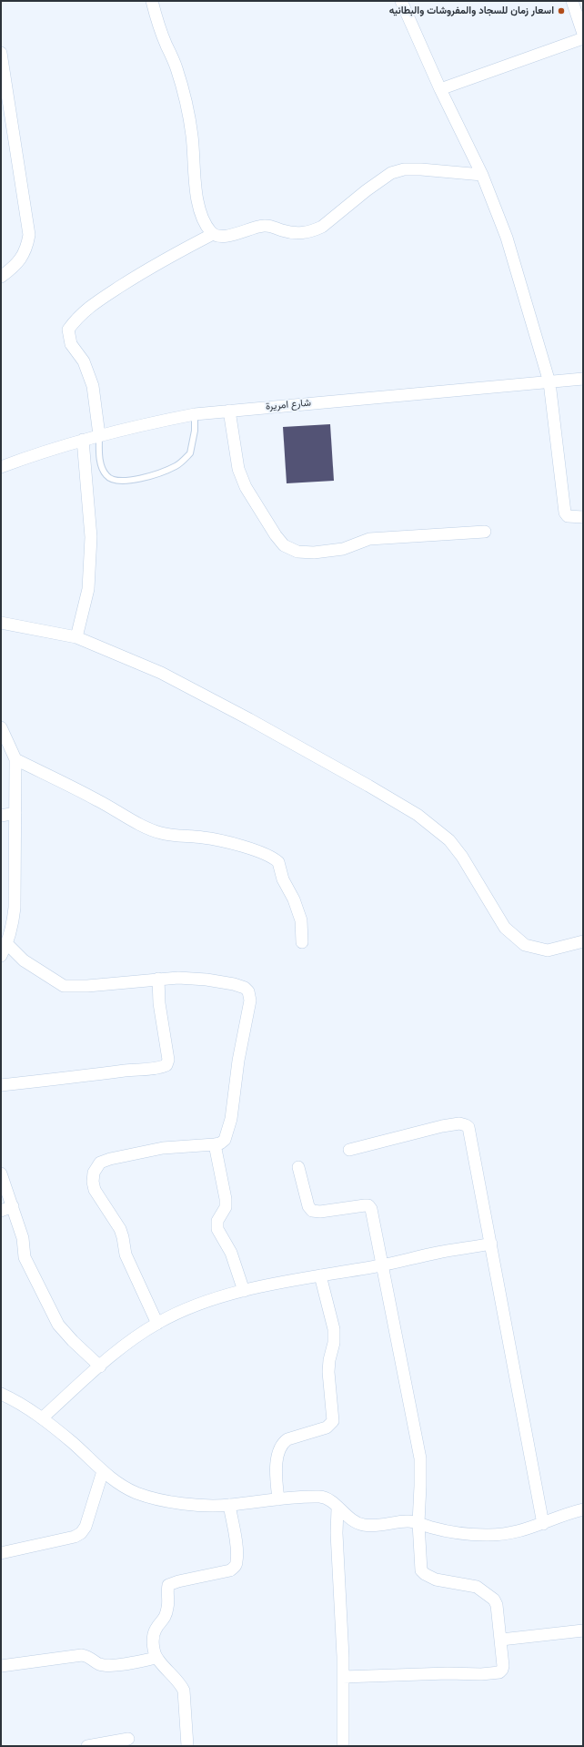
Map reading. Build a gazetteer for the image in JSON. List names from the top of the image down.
{
  "streets": {
    "street": ["شارع امريرة"]
  },
  "places": ["اسعار زمان للسجاد والمفروشات والبطانيه"]
}
